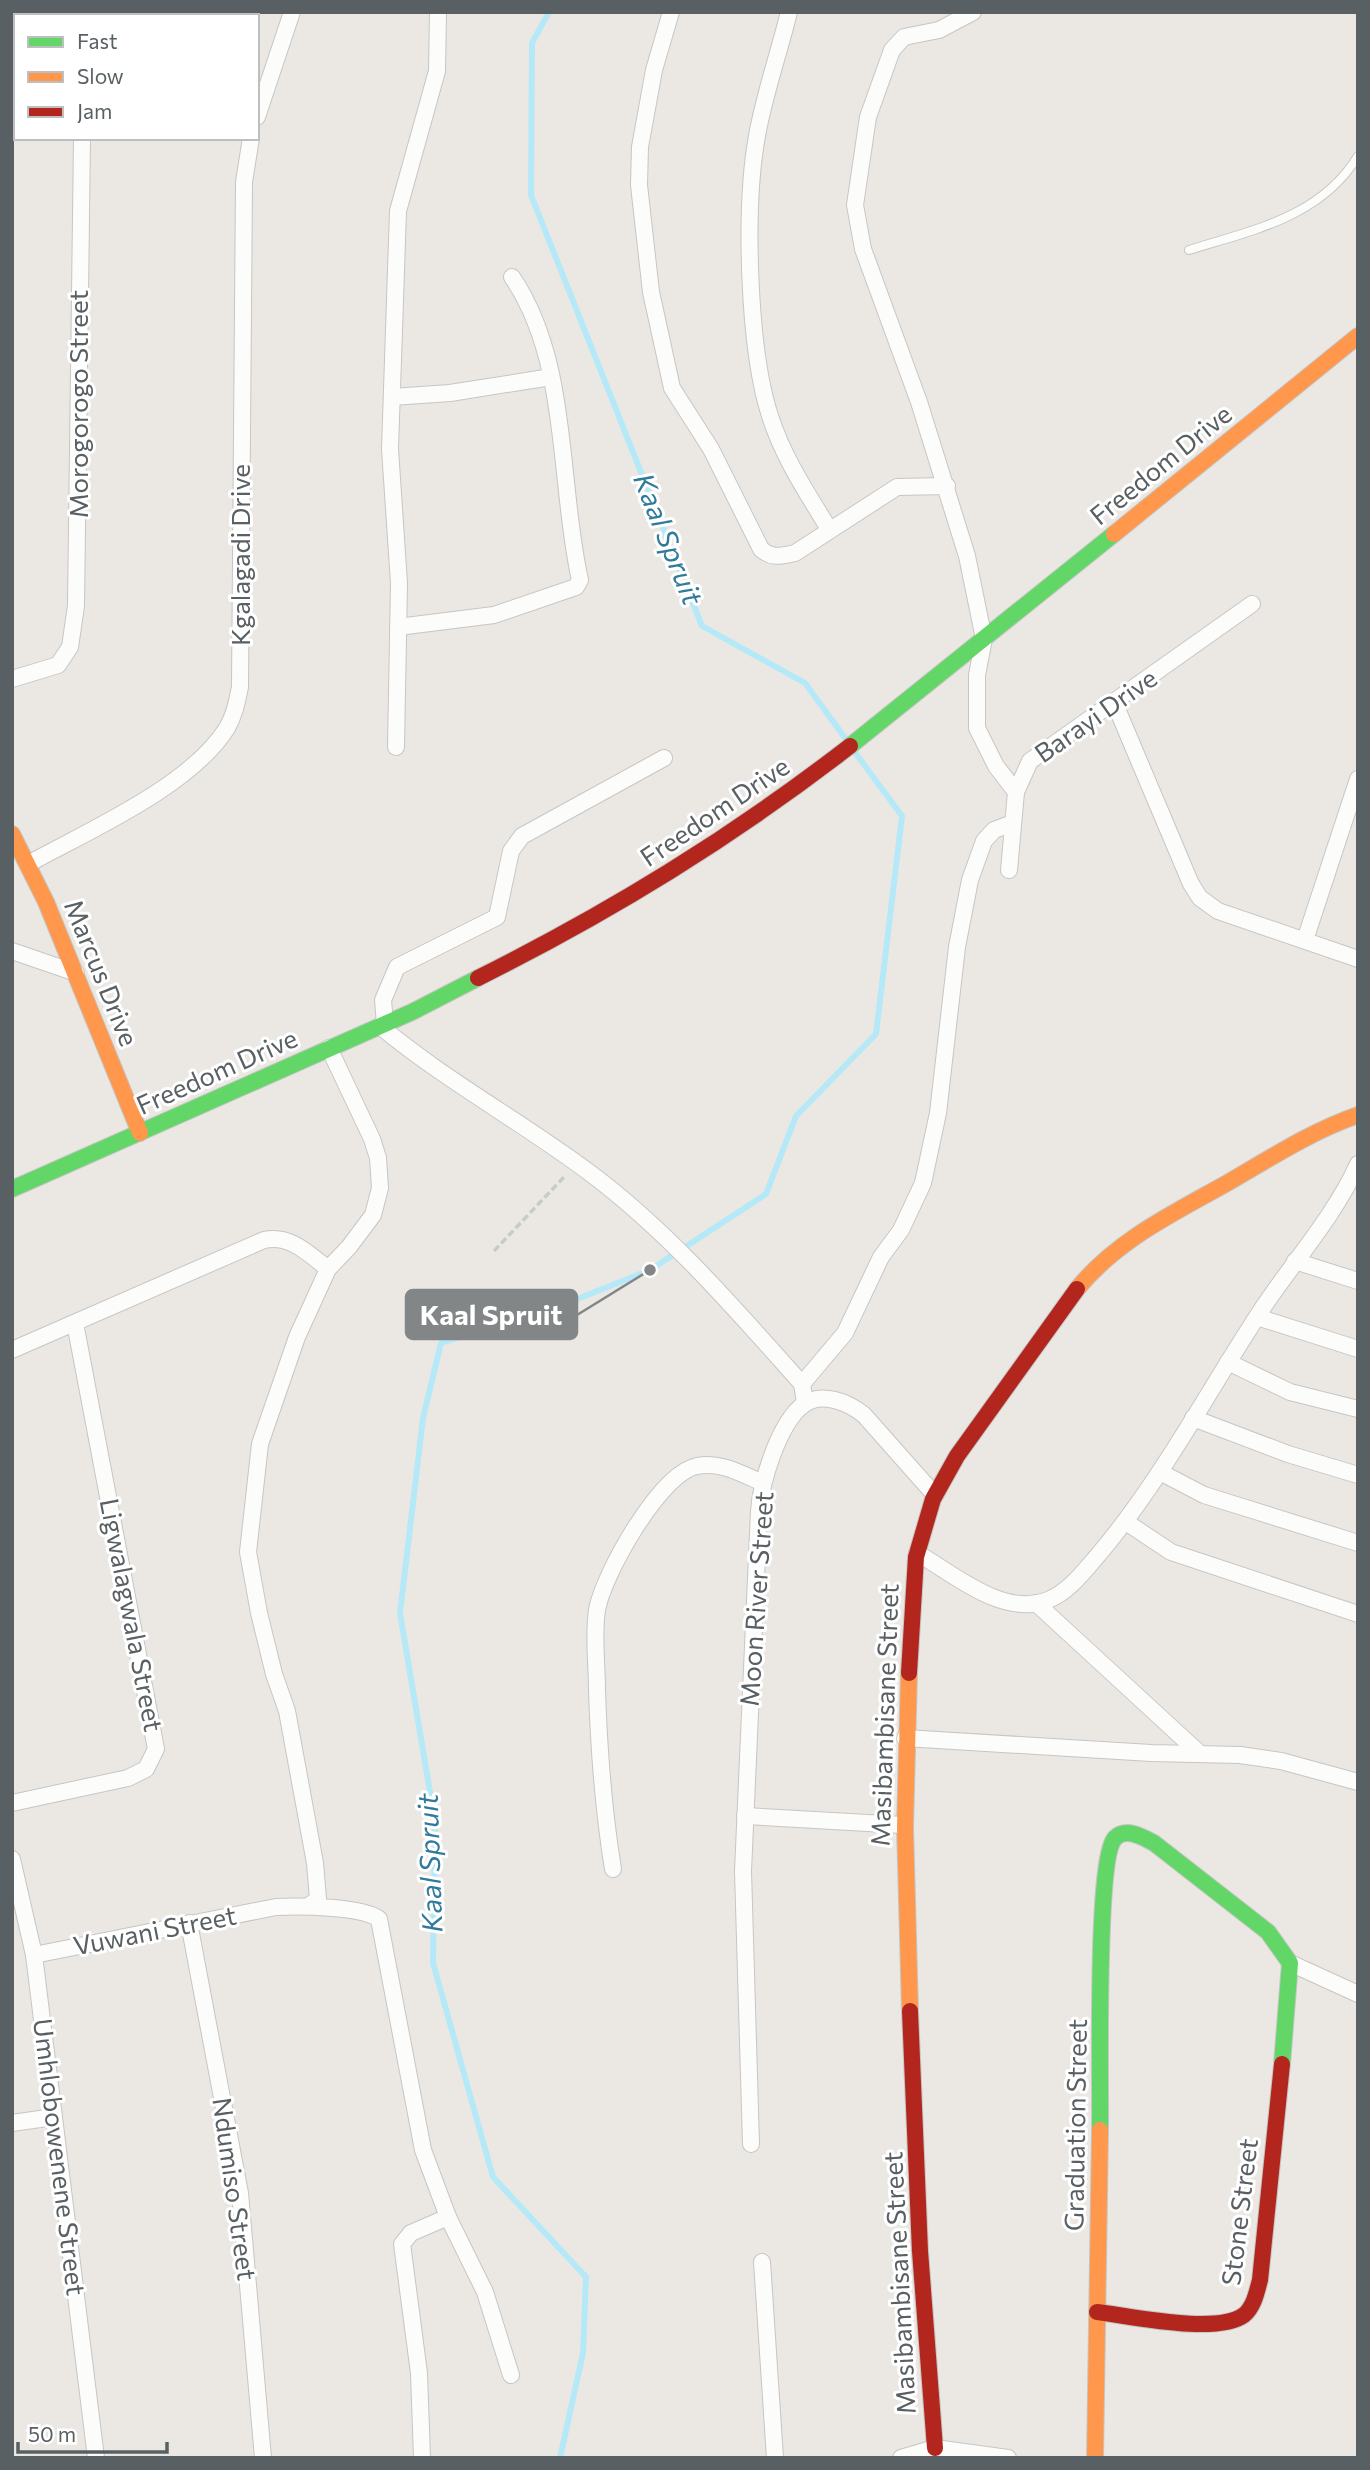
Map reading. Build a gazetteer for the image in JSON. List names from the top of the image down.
{
  "streets": {
    "street": [
      "Morogorogo Street",
      "Freedom Drive",
      "Kgalagadi Drive",
      "Barayi Drive",
      "Marcus Drive",
      "Moon River Street",
      "Ligwalagwala Street",
      "Masibambisane Street",
      "Vuwani Street",
      "Graduation Street",
      "Umhlobowenene Street",
      "Ndumiso Street",
      "Stone Street"
    ]
  },
  "crossings": [
    ["Freedom Drive", "Marcus Drive"],
    ["Kgalagadi Drive", "Marcus Drive"],
    ["Vuwani Street", "Umhlobowenene Street"],
    ["Vuwani Street", "Ndumiso Street"],
    ["Graduation Street", "Stone Street"]
  ],
  "water": ["Kaal Spruit"],
  "places": ["Kaal Spruit"],
  "legend": ["Fast", "Slow", "Jam"],
  "scale_bar": "50 m"
}
